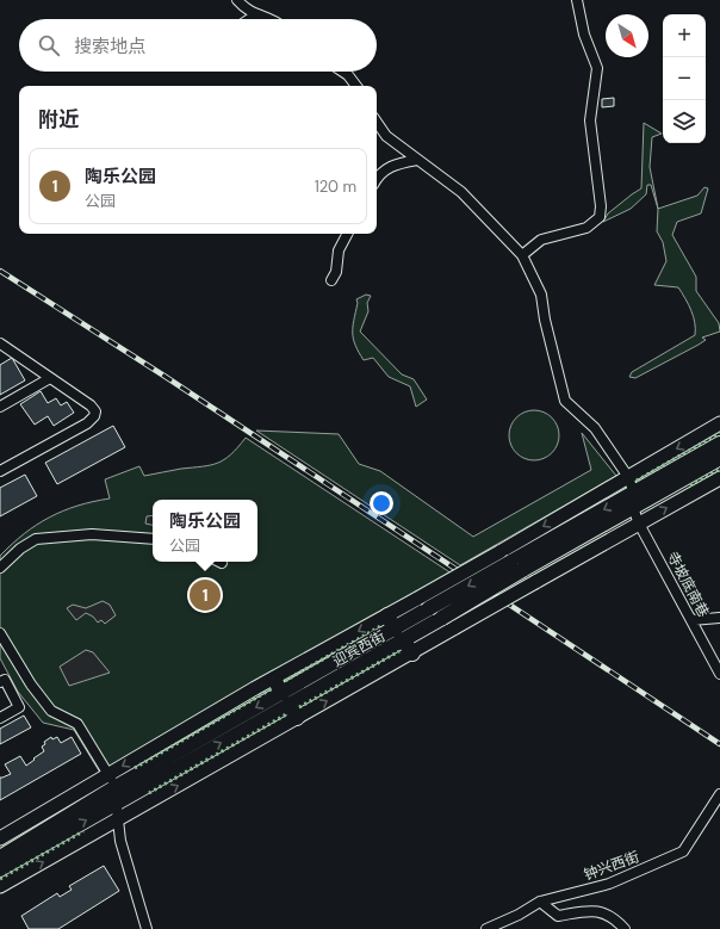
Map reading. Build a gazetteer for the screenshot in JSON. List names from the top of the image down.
{
  "streets": {
    "main road": ["迎宾西街"],
    "street": ["寺坡底南巷", "钟兴西街"]
  },
  "crossings": [
    ["寺坡底南巷", "迎宾西街"]
  ],
  "north": "bottom right",
  "page": {
    "map_buttons": ["+", "−"],
    "search": "搜索地点",
    "heading": "附近",
    "list": [
      {
        "mark": "1",
        "name": "陶乐公园",
        "note": "公园",
        "value": "120 m"
      }
    ],
    "popup": ["陶乐公园", "公园"],
    "pins": "1"
  }
}
